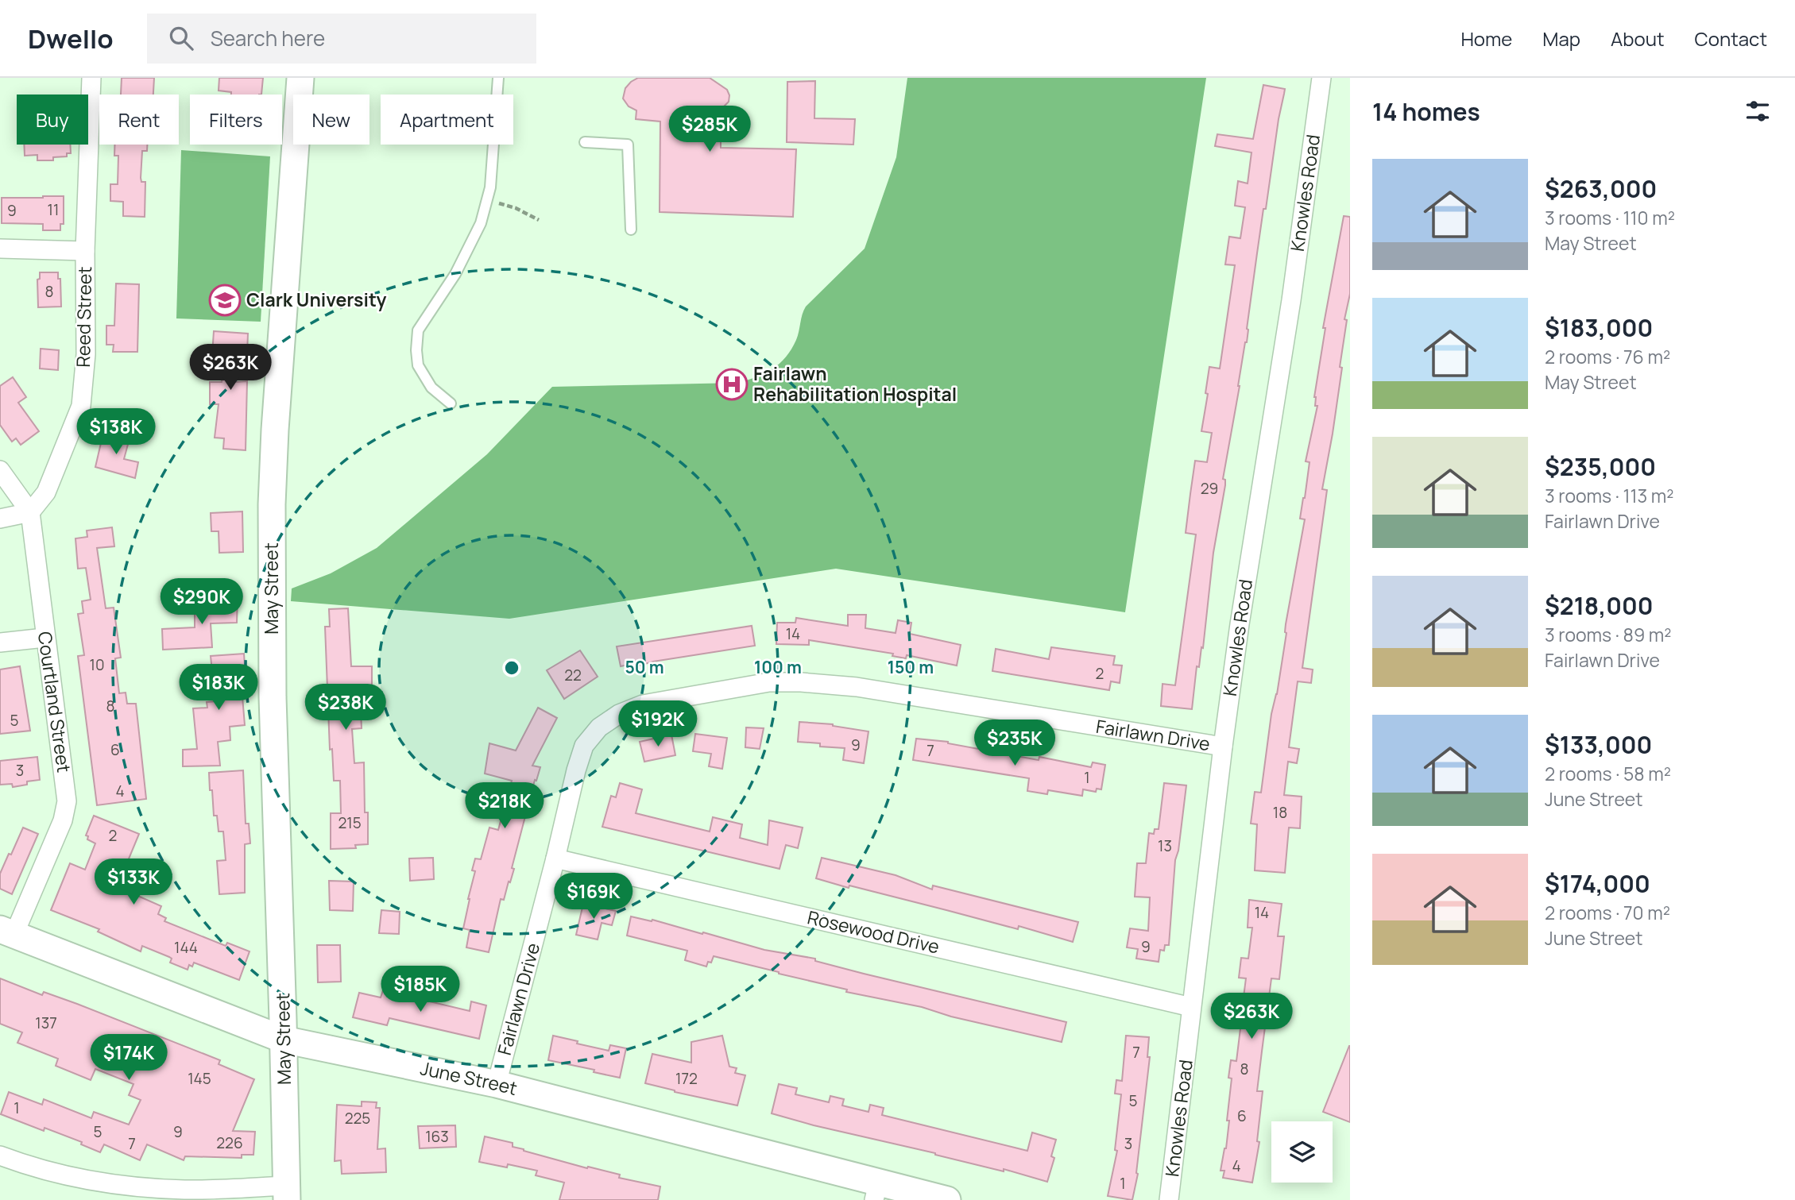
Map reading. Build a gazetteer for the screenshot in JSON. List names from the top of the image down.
{
  "streets": {
    "street": [
      "Knowles Road",
      "Reed Street",
      "May Street",
      "Courtland Street",
      "Fairlawn Drive",
      "Rosewood Drive",
      "June Street"
    ]
  },
  "crossings": [
    ["Knowles Road", "Fairlawn Drive"],
    ["Knowles Road", "Rosewood Drive"],
    ["Reed Street", "Courtland Street"],
    ["May Street", "June Street"],
    ["Courtland Street", "June Street"],
    ["Fairlawn Drive", "Rosewood Drive"],
    ["Fairlawn Drive", "June Street"]
  ],
  "places": {
    "school or university": ["Clark University"],
    "hospital": ["Fairlawn Rehabilitation Hospital"]
  },
  "house_numbers": [
    "11",
    "9",
    "8",
    "29",
    "14",
    "10",
    "2",
    "22",
    "8",
    "5",
    "9",
    "6",
    "7",
    "3",
    "1",
    "4",
    "18",
    "215",
    "2",
    "13",
    "14",
    "9",
    "144",
    "137",
    "7",
    "8",
    "145",
    "172",
    "5",
    "1",
    "6",
    "225",
    "5",
    "9",
    "163",
    "226",
    "7",
    "3",
    "4",
    "1"
  ],
  "page": {
    "header": "Dwello",
    "search": "Search here",
    "nav": [
      "Home",
      "Map",
      "About",
      "Contact"
    ],
    "heading": "14 homes",
    "chip": [
      "Buy",
      "Rent",
      "Filters",
      "New",
      "Apartment"
    ],
    "price": [
      "$285K",
      "$263K",
      "$138K",
      "$290K",
      "$183K",
      "$238K",
      "$192K",
      "$235K",
      "$218K",
      "$133K",
      "$169K",
      "$185K",
      "$263K",
      "$174K"
    ],
    "list": [
      {
        "name": "$263,000",
        "note": "3 rooms · 110 m² · May Street"
      },
      {
        "name": "$183,000",
        "note": "2 rooms · 76 m² · May Street"
      },
      {
        "name": "$235,000",
        "note": "3 rooms · 113 m² · Fairlawn Drive"
      },
      {
        "name": "$218,000",
        "note": "3 rooms · 89 m² · Fairlawn Drive"
      },
      {
        "name": "$133,000",
        "note": "2 rooms · 58 m² · June Street"
      },
      {
        "name": "$174,000",
        "note": "2 rooms · 70 m² · June Street"
      }
    ]
  },
  "rings": ["50 m", "100 m", "150 m"]
}
